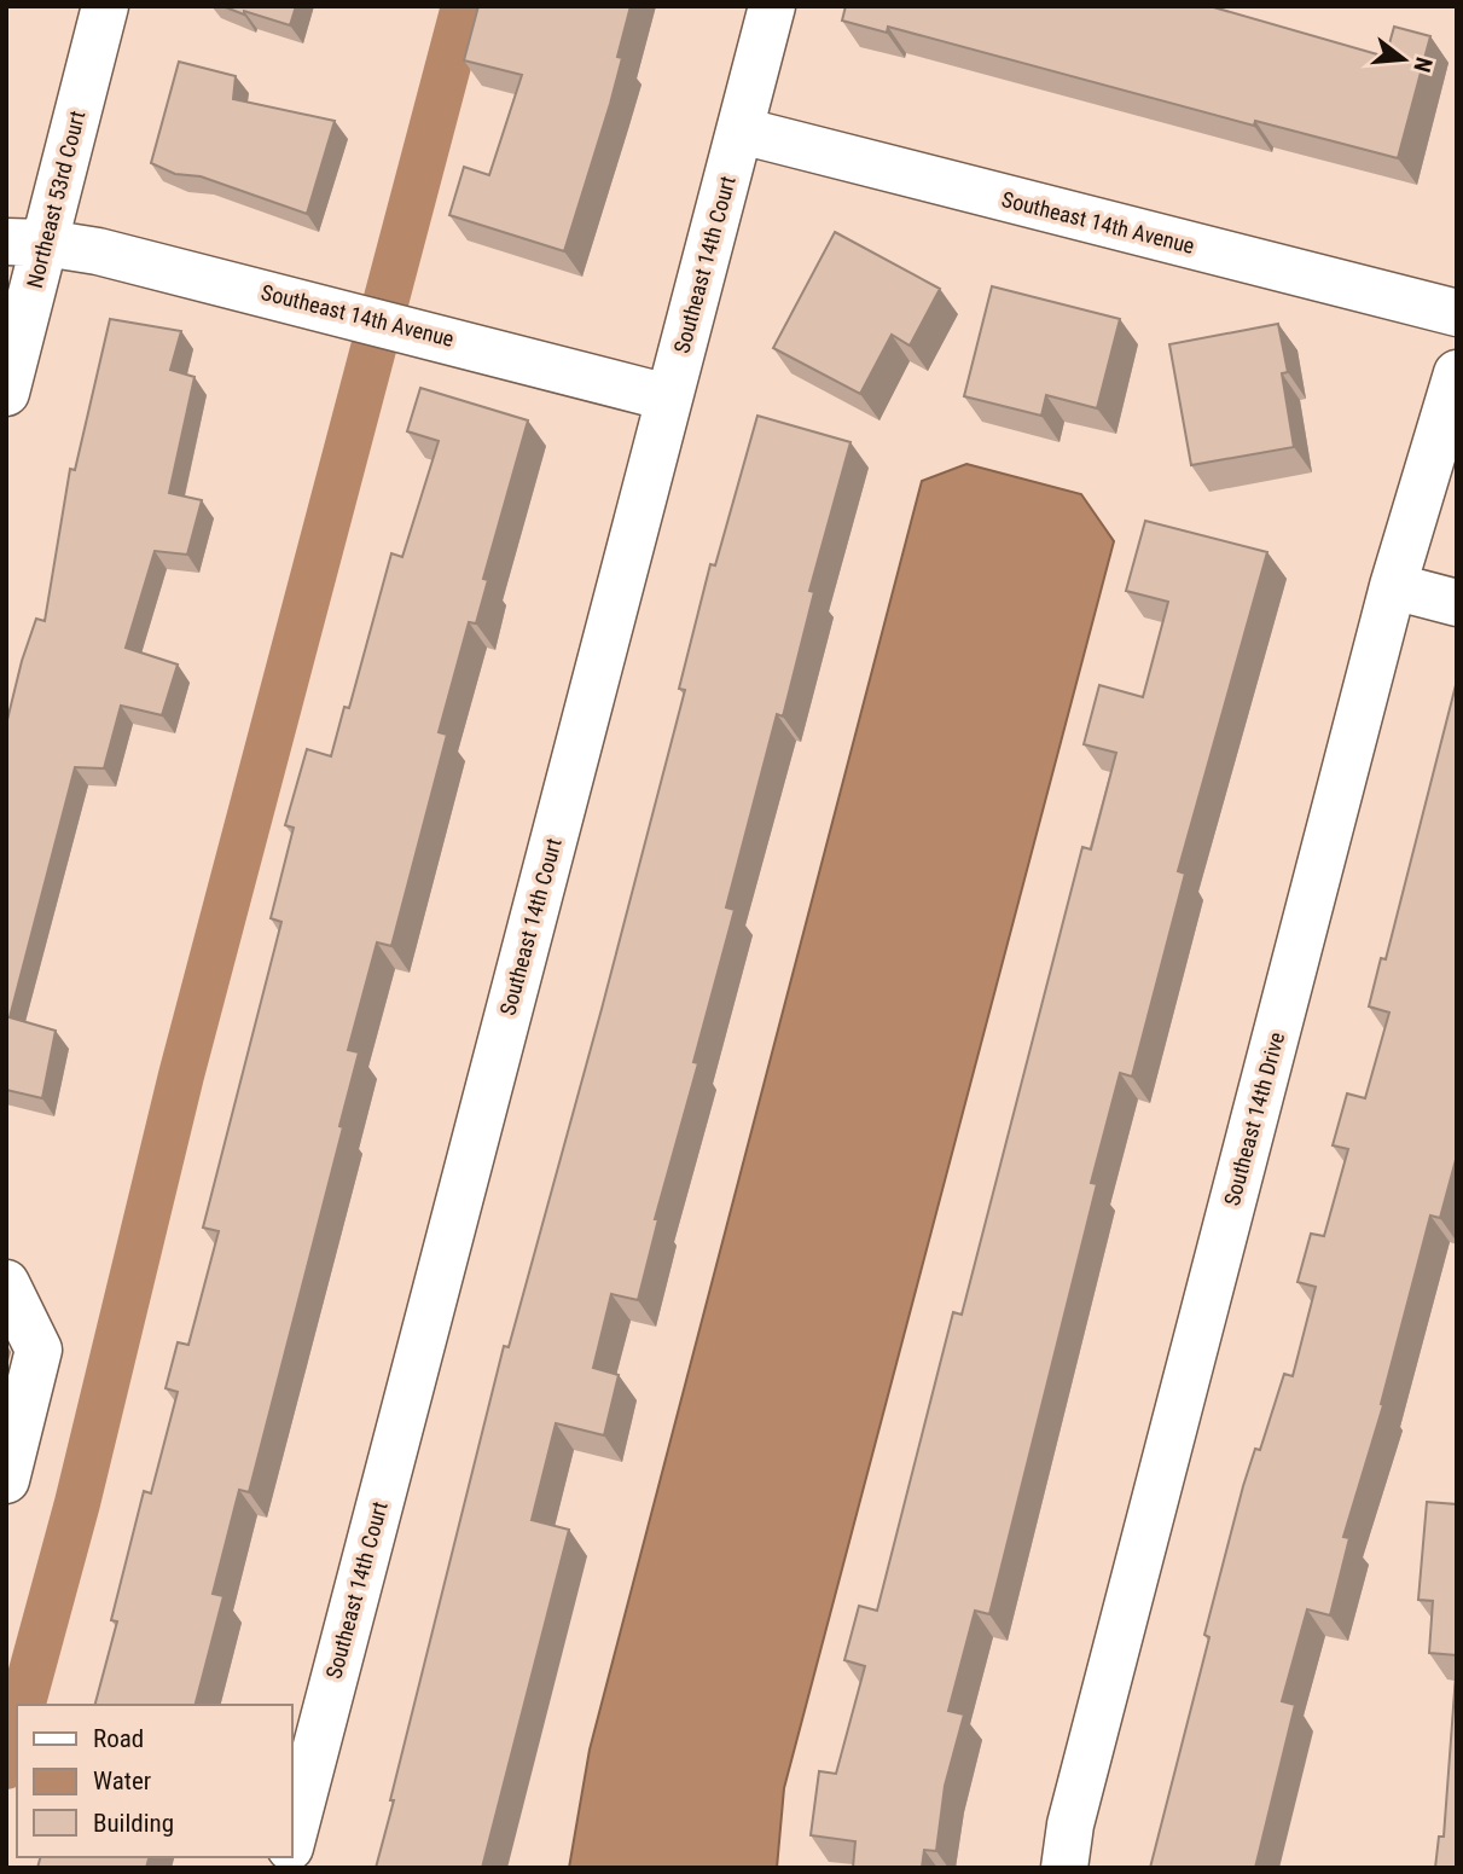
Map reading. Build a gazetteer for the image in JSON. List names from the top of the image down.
{
  "streets": {
    "street": [
      "Northeast 53rd Court",
      "Southeast 14th Avenue",
      "Southeast 14th Court",
      "Southeast 14th Drive"
    ]
  },
  "crossings": [
    ["Northeast 53rd Court", "Southeast 14th Avenue"],
    ["Southeast 14th Avenue", "Southeast 14th Court"]
  ],
  "legend": ["Road", "Water", "Building"],
  "north": "right"
}
